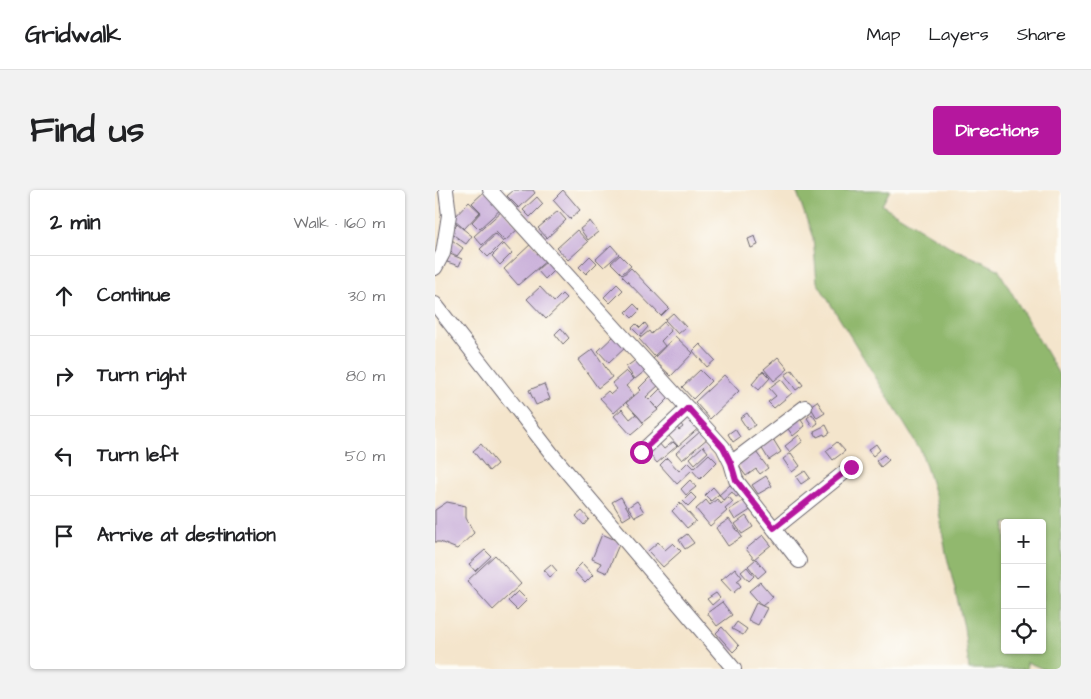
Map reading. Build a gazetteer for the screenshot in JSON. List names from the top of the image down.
{
  "page": {
    "header": "Gridwalk",
    "nav": ["Map", "Layers", "Share"],
    "title": "Find us",
    "buttons": "Directions",
    "heading": ["2 min", "Walk · 160 m"],
    "list": [
      ["Continue", "30 m"],
      ["Turn right", "80 m"],
      ["Turn left", "50 m"],
      "Arrive at destination"
    ],
    "map_buttons": ["+", "−"]
  }
}
